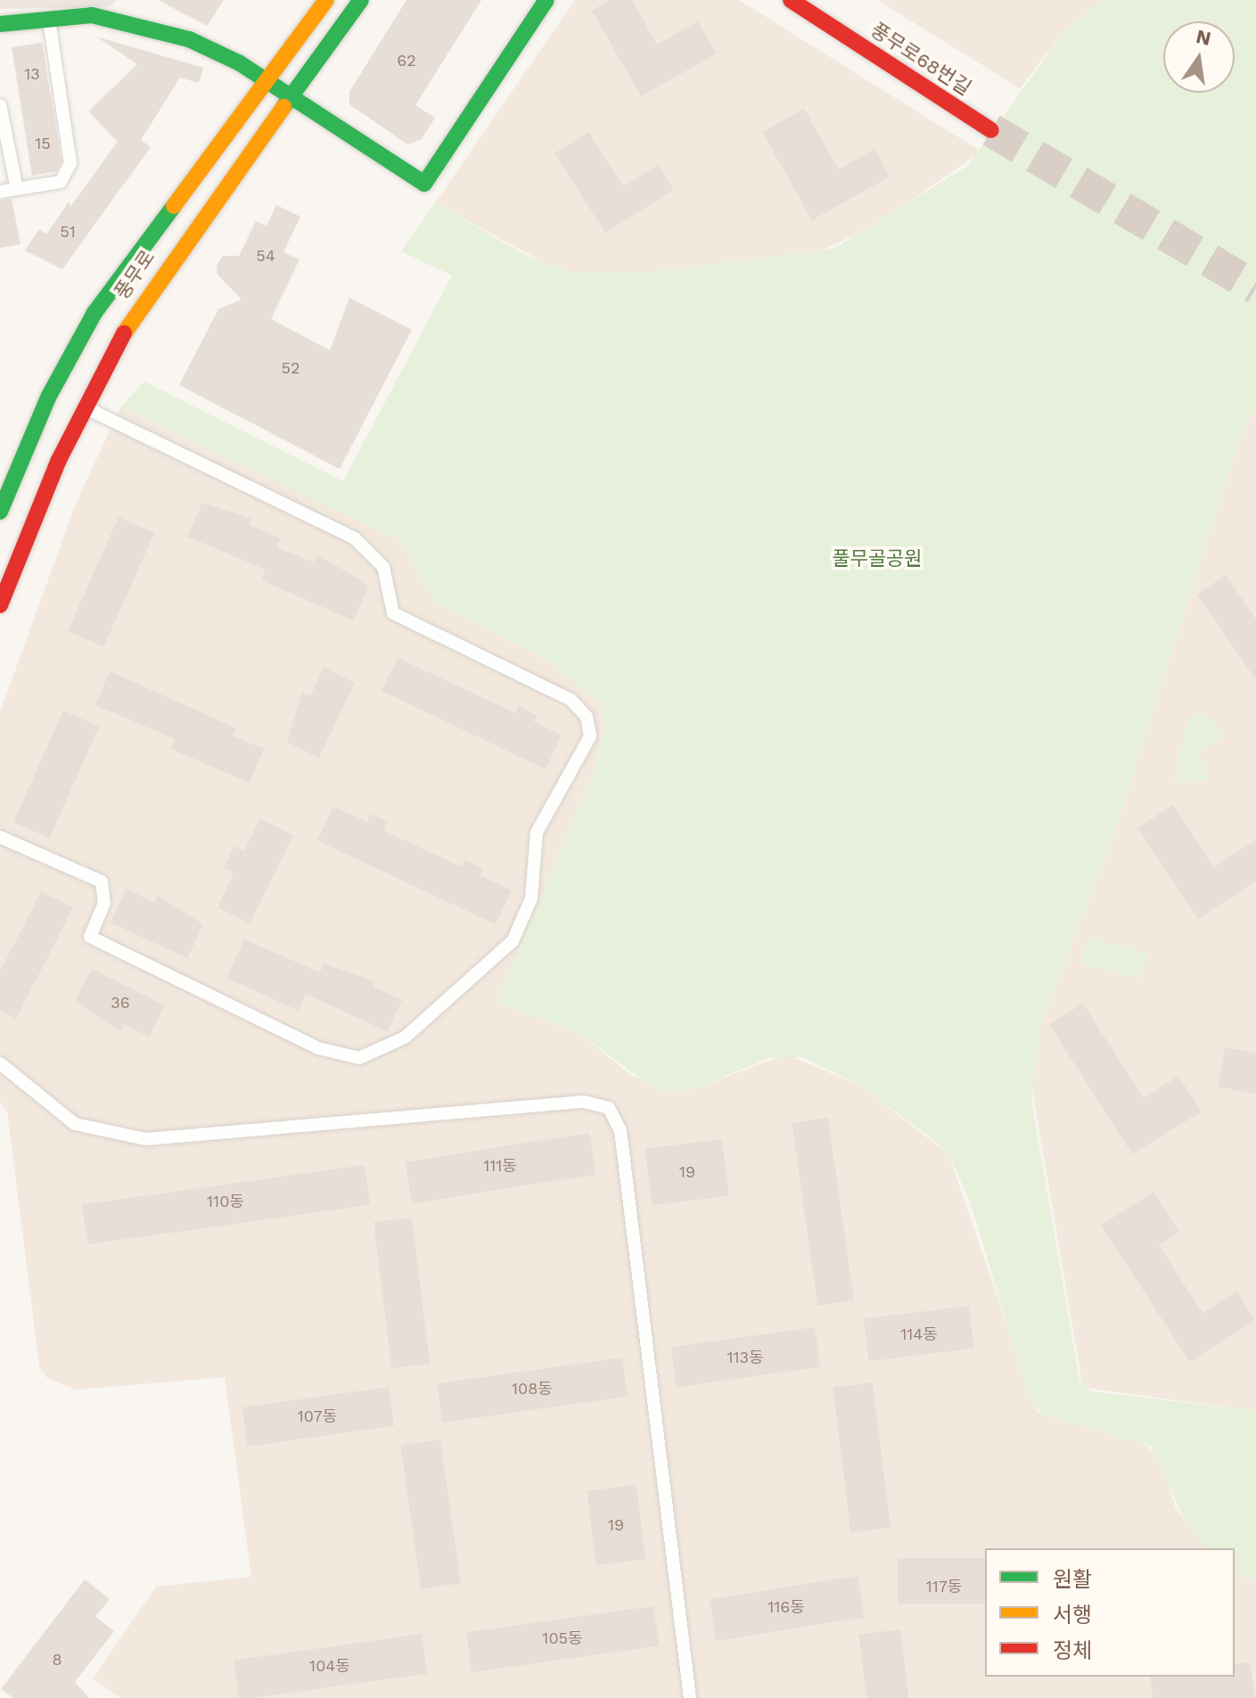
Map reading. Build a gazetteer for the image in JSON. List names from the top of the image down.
{
  "streets": {
    "street": ["풍무로68번길", "풍무로"]
  },
  "parks": ["풀무골공원"],
  "house_numbers": [
    "62",
    "13",
    "15",
    "51",
    "54",
    "52",
    "36",
    "111동",
    "19",
    "110동",
    "114동",
    "113동",
    "108동",
    "107동",
    "19",
    "117동",
    "116동",
    "105동",
    "8",
    "104동"
  ],
  "legend": ["원활", "서행", "정체"],
  "north": "top"
}
